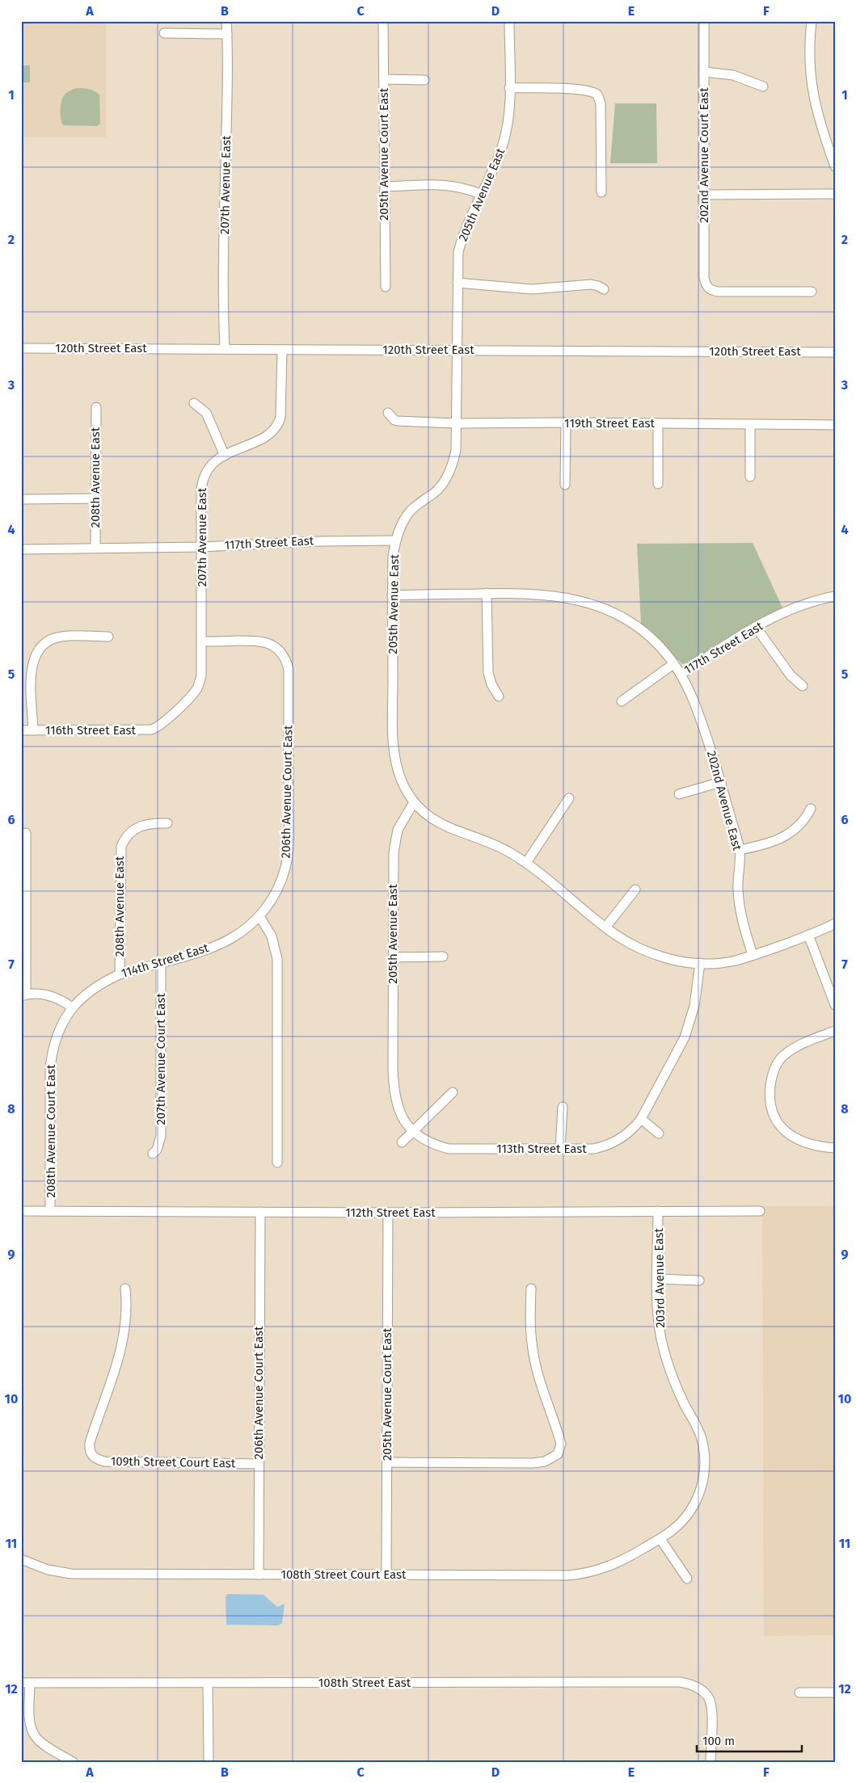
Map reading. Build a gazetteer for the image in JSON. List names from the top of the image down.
{
  "streets": {
    "street": [
      "205th Avenue Court East",
      "202nd Avenue Court East",
      "207th Avenue East",
      "205th Avenue East",
      "120th Street East",
      "119th Street East",
      "208th Avenue East",
      "117th Street East",
      "116th Street East",
      "206th Avenue Court East",
      "202nd Avenue East",
      "114th Street East",
      "207th Avenue Court East",
      "208th Avenue Court East",
      "113th Street East",
      "112th Street East",
      "203rd Avenue East",
      "109th Street Court East",
      "108th Street Court East",
      "108th Street East"
    ]
  },
  "crossings": [
    ["205th Avenue Court East", "112th Street East"],
    ["205th Avenue Court East", "108th Street Court East"],
    ["207th Avenue East", "120th Street East"],
    ["207th Avenue East", "117th Street East"],
    ["207th Avenue East", "116th Street East"],
    ["207th Avenue East", "206th Avenue Court East"],
    ["205th Avenue East", "120th Street East"],
    ["205th Avenue East", "119th Street East"],
    ["205th Avenue East", "117th Street East"],
    ["205th Avenue East", "113th Street East"],
    ["208th Avenue East", "117th Street East"],
    ["208th Avenue East", "114th Street East"],
    ["117th Street East", "202nd Avenue East"],
    ["206th Avenue Court East", "114th Street East"],
    ["206th Avenue Court East", "112th Street East"],
    ["206th Avenue Court East", "109th Street Court East"],
    ["206th Avenue Court East", "108th Street Court East"],
    ["114th Street East", "207th Avenue Court East"],
    ["114th Street East", "208th Avenue Court East"],
    ["208th Avenue Court East", "112th Street East"],
    ["112th Street East", "203rd Avenue East"],
    ["203rd Avenue East", "108th Street Court East"]
  ],
  "scale_bar": "100 m",
  "grid": {
    "columns": [
      "A",
      "B",
      "C",
      "D",
      "E",
      "F"
    ],
    "rows": [
      "1",
      "2",
      "3",
      "4",
      "5",
      "6",
      "7",
      "8",
      "9",
      "10",
      "11",
      "12"
    ]
  }
}
